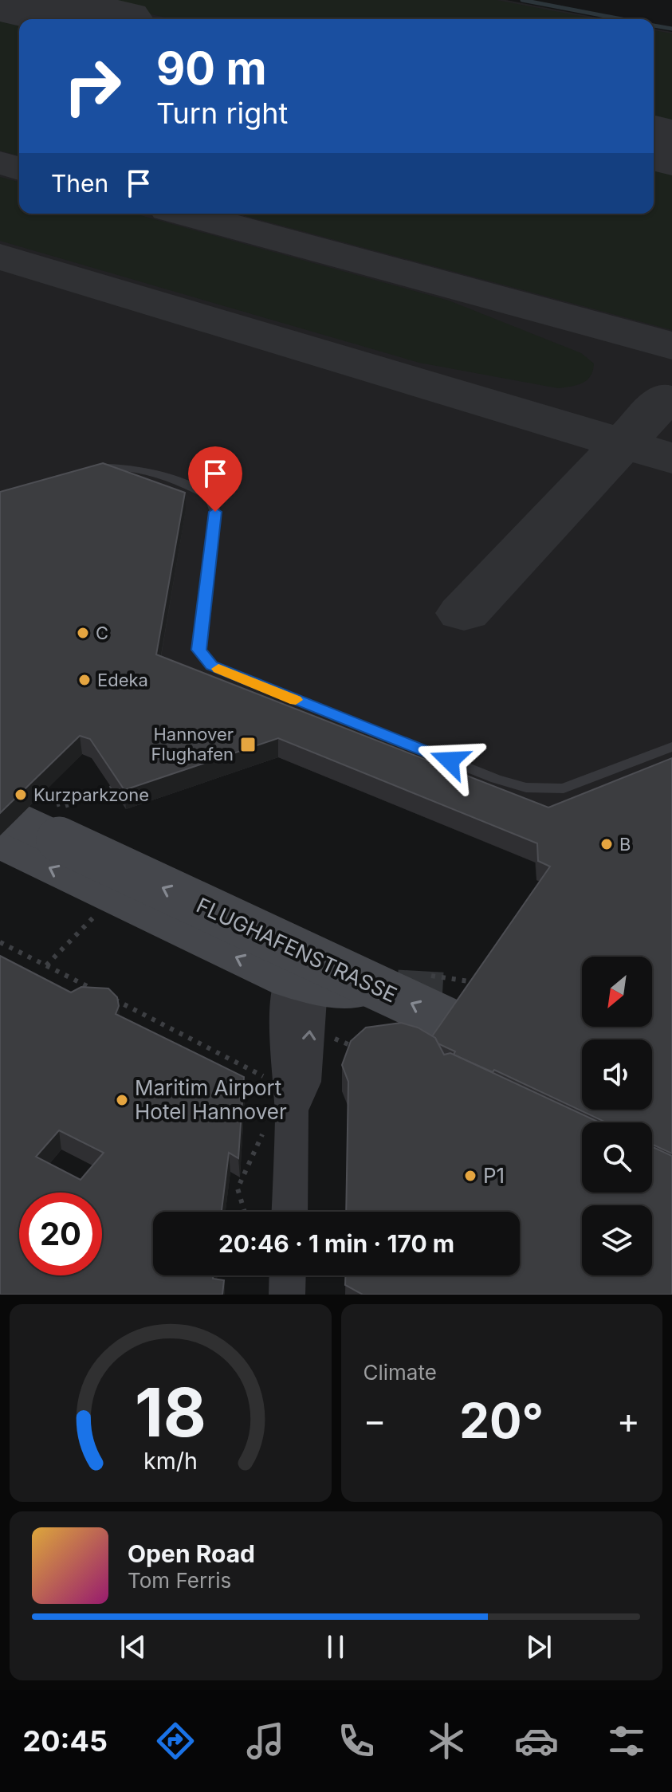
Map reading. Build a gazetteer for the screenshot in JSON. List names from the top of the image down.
{
  "streets": {
    "main road": ["FLUGHAFENSTRASSE"]
  },
  "one_way": ["FLUGHAFENSTRASSE"],
  "places": {
    "other": [
      "C",
      "Edeka",
      "Kurzparkzone",
      "B",
      "Maritim Airport Hotel Hannover",
      "P1"
    ],
    "transit": ["Hannover Flughafen"]
  },
  "north": "bottom left",
  "page": {
    "turn": ["90 m", "Turn right"],
    "then": "Then",
    "limit": "20",
    "trip": "20:46 · 1 min · 170 m",
    "tile": "Climate",
    "heat": ["−", "20°", "+"],
    "song": ["Open Road", "Tom Ferris"],
    "tabs": "20:45",
    "gauge": ["18", "km/h"]
  }
}
